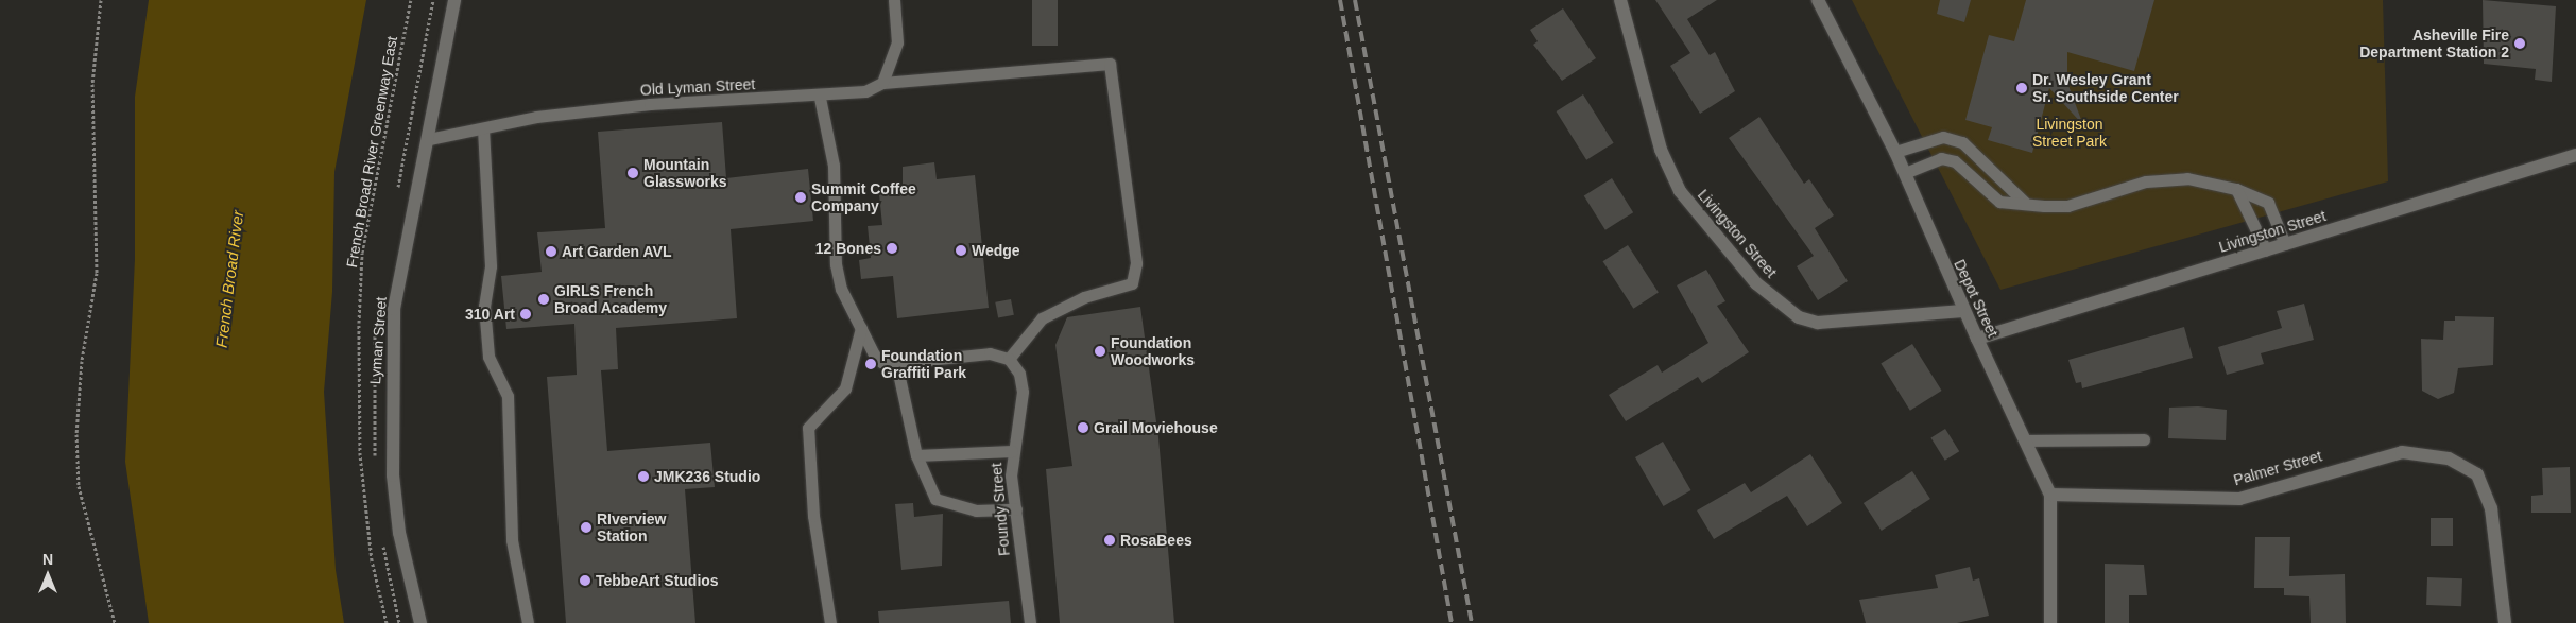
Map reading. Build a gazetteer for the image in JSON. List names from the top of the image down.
{
  "streets": {
    "street": [
      "Livingston Street",
      "Depot Street",
      "Lyman Street",
      "Palmer Street"
    ],
    "lane": ["Old Lyman Street", "Foundy Street"],
    "path": ["French Broad River Greenway East"]
  },
  "crossings": [
    ["Old Lyman Street", "Lyman Street"],
    ["Old Lyman Street", "Foundy Street"],
    ["Livingston Street", "Depot Street"],
    ["Depot Street", "Palmer Street"]
  ],
  "water": ["French Broad River"],
  "parks": ["Livingston Street Park"],
  "places": [
    "Asheville Fire Department Station 2",
    "Dr. Wesley Grant Sr. Southside Center",
    "Mountain Glassworks",
    "Summit Coffee Company",
    "12 Bones",
    "Wedge",
    "Art Garden AVL",
    "GIRLS French Broad Academy",
    "310 Art",
    "Foundation Woodworks",
    "Foundation Graffiti Park",
    "Grail Moviehouse",
    "JMK236 Studio",
    "RIverview Station",
    "RosaBees",
    "TebbeArt Studios"
  ],
  "north": "top"
}
